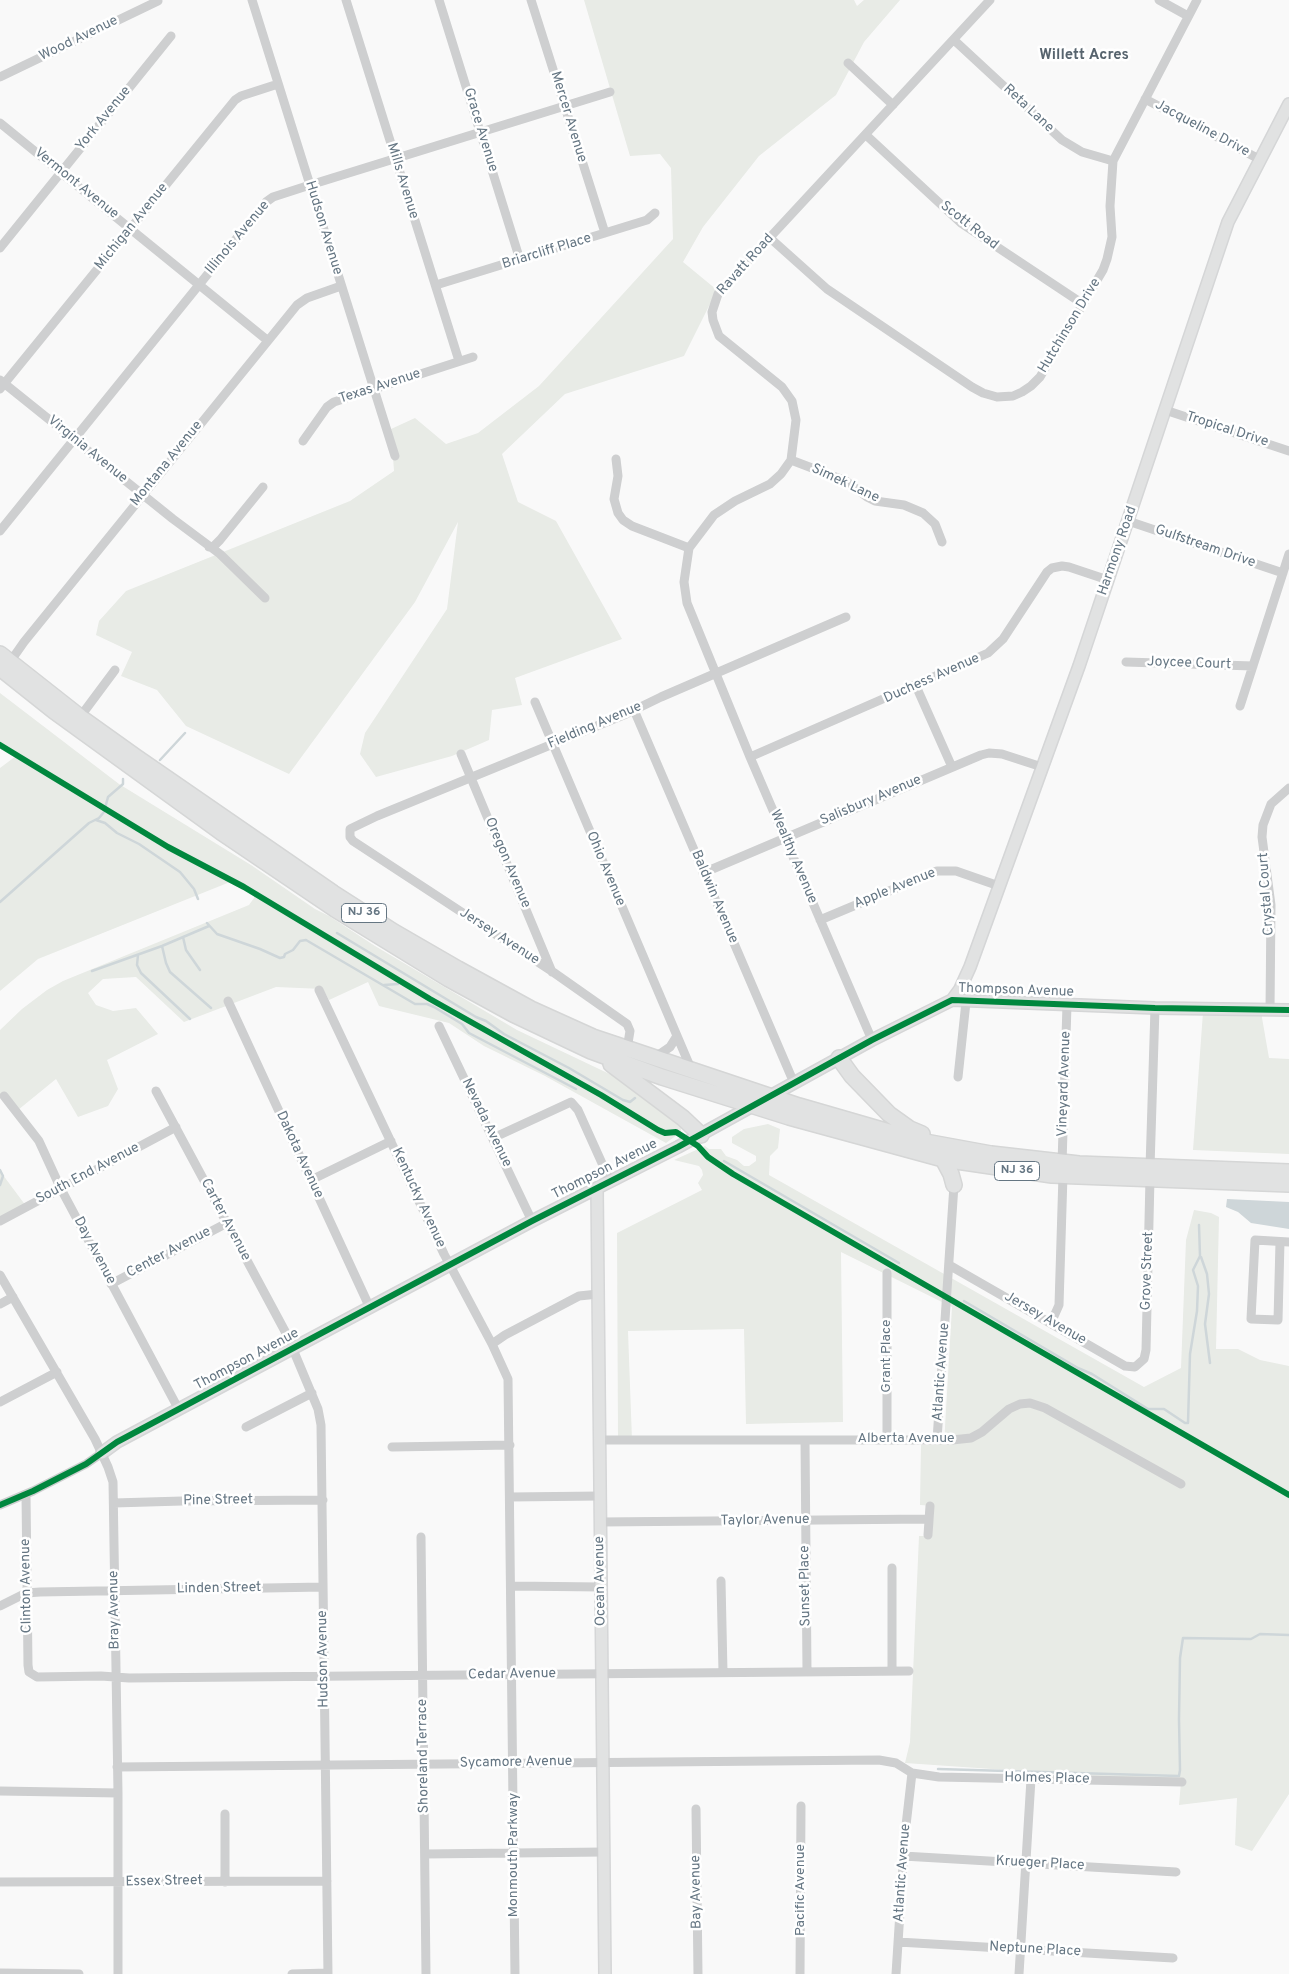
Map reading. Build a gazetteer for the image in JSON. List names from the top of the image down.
{
  "streets": {
    "highway": ["NJ 36"],
    "street": [
      "Wood Avenue",
      "Reta Lane",
      "Mercer Avenue",
      "York Avenue",
      "Jacqueline Drive",
      "Grace Avenue",
      "Mills Avenue",
      "Vermont Avenue",
      "Scott Road",
      "Michigan Avenue",
      "Hudson Avenue",
      "Illinois Avenue",
      "Briarcliff Place",
      "Ravatt Road",
      "Hutchinson Drive",
      "Texas Avenue",
      "Tropical Drive",
      "Virginia Avenue",
      "Montana Avenue",
      "Simek Lane",
      "Gulfstream Drive",
      "Harmony Road",
      "Joycee Court",
      "Duchess Avenue",
      "Fielding Avenue",
      "Salisbury Avenue",
      "Wealthy Avenue",
      "Oregon Avenue",
      "Ohio Avenue",
      "Apple Avenue",
      "Crystal Court",
      "Baldwin Avenue",
      "Jersey Avenue",
      "Thompson Avenue",
      "Vineyard Avenue",
      "Nevada Avenue",
      "Dakota Avenue",
      "South End Avenue",
      "Kentucky Avenue",
      "Carter Avenue",
      "Day Avenue",
      "Center Avenue",
      "Grove Street",
      "Grant Place",
      "Atlantic Avenue",
      "Alberta Avenue",
      "Pine Street",
      "Taylor Avenue",
      "Ocean Avenue",
      "Clinton Avenue",
      "Sunset Place",
      "Linden Street",
      "Bray Avenue",
      "Cedar Avenue",
      "Shoreland Terrace",
      "Sycamore Avenue",
      "Holmes Place",
      "Monmouth Parkway",
      "Krueger Place",
      "Essex Street",
      "Pacific Avenue",
      "Bay Avenue",
      "Neptune Place"
    ]
  },
  "crossings": [
    ["Reta Lane", "Ravatt Road"],
    ["Reta Lane", "Hutchinson Drive"],
    ["Mercer Avenue", "Illinois Avenue"],
    ["Mercer Avenue", "Briarcliff Place"],
    ["York Avenue", "Vermont Avenue"],
    ["Jacqueline Drive", "Hutchinson Drive"],
    ["Jacqueline Drive", "Harmony Road"],
    ["Grace Avenue", "Illinois Avenue"],
    ["Grace Avenue", "Briarcliff Place"],
    ["Mills Avenue", "Illinois Avenue"],
    ["Mills Avenue", "Briarcliff Place"],
    ["Mills Avenue", "Texas Avenue"],
    ["Vermont Avenue", "Michigan Avenue"],
    ["Vermont Avenue", "Illinois Avenue"],
    ["Vermont Avenue", "Montana Avenue"],
    ["Scott Road", "Ravatt Road"],
    ["Scott Road", "Hutchinson Drive"],
    ["Michigan Avenue", "Hudson Avenue"],
    ["Michigan Avenue", "Virginia Avenue"],
    ["Hudson Avenue", "Illinois Avenue"],
    ["Hudson Avenue", "Texas Avenue"],
    ["Hudson Avenue", "Montana Avenue"],
    ["Hudson Avenue", "Thompson Avenue"],
    ["Hudson Avenue", "Carter Avenue"],
    ["Hudson Avenue", "Pine Street"],
    ["Hudson Avenue", "Linden Street"],
    ["Hudson Avenue", "Cedar Avenue"],
    ["Hudson Avenue", "Sycamore Avenue"],
    ["Hudson Avenue", "Essex Street"],
    ["Illinois Avenue", "Virginia Avenue"],
    ["Ravatt Road", "Hutchinson Drive"],
    ["Ravatt Road", "Simek Lane"],
    ["Tropical Drive", "Harmony Road"],
    ["Virginia Avenue", "Montana Avenue"],
    ["Montana Avenue", "NJ 36"],
    ["Gulfstream Drive", "Harmony Road"],
    ["Harmony Road", "Duchess Avenue"],
    ["Harmony Road", "Salisbury Avenue"],
    ["Harmony Road", "Apple Avenue"],
    ["Harmony Road", "Thompson Avenue"],
    ["Duchess Avenue", "Wealthy Avenue"],
    ["Fielding Avenue", "Wealthy Avenue"],
    ["Fielding Avenue", "Oregon Avenue"],
    ["Fielding Avenue", "Ohio Avenue"],
    ["Fielding Avenue", "Baldwin Avenue"],
    ["Fielding Avenue", "Jersey Avenue"],
    ["Salisbury Avenue", "Wealthy Avenue"],
    ["Salisbury Avenue", "Baldwin Avenue"],
    ["Wealthy Avenue", "Apple Avenue"],
    ["Wealthy Avenue", "Thompson Avenue"],
    ["Oregon Avenue", "Jersey Avenue"],
    ["Ohio Avenue", "NJ 36"],
    ["Crystal Court", "Thompson Avenue"],
    ["Baldwin Avenue", "Thompson Avenue"],
    ["NJ 36", "Jersey Avenue"],
    ["NJ 36", "Thompson Avenue"],
    ["NJ 36", "Vineyard Avenue"],
    ["NJ 36", "Grove Street"],
    ["Jersey Avenue", "Vineyard Avenue"],
    ["Jersey Avenue", "Grove Street"],
    ["Jersey Avenue", "Atlantic Avenue"],
    ["Thompson Avenue", "Vineyard Avenue"],
    ["Thompson Avenue", "Nevada Avenue"],
    ["Thompson Avenue", "Dakota Avenue"],
    ["Thompson Avenue", "Kentucky Avenue"],
    ["Thompson Avenue", "Carter Avenue"],
    ["Thompson Avenue", "Day Avenue"],
    ["Thompson Avenue", "Grove Street"],
    ["Thompson Avenue", "Ocean Avenue"],
    ["Thompson Avenue", "Clinton Avenue"],
    ["Thompson Avenue", "Bray Avenue"],
    ["South End Avenue", "Carter Avenue"],
    ["South End Avenue", "Day Avenue"],
    ["Kentucky Avenue", "Monmouth Parkway"],
    ["Carter Avenue", "Center Avenue"],
    ["Day Avenue", "Center Avenue"],
    ["Grant Place", "Alberta Avenue"],
    ["Atlantic Avenue", "Alberta Avenue"],
    ["Atlantic Avenue", "Sycamore Avenue"],
    ["Atlantic Avenue", "Holmes Place"],
    ["Atlantic Avenue", "Krueger Place"],
    ["Atlantic Avenue", "Neptune Place"],
    ["Alberta Avenue", "Ocean Avenue"],
    ["Alberta Avenue", "Sunset Place"],
    ["Pine Street", "Bray Avenue"],
    ["Taylor Avenue", "Ocean Avenue"],
    ["Taylor Avenue", "Sunset Place"],
    ["Ocean Avenue", "Cedar Avenue"],
    ["Ocean Avenue", "Sycamore Avenue"],
    ["Clinton Avenue", "Linden Street"],
    ["Clinton Avenue", "Cedar Avenue"],
    ["Sunset Place", "Cedar Avenue"],
    ["Linden Street", "Bray Avenue"],
    ["Bray Avenue", "Cedar Avenue"],
    ["Bray Avenue", "Sycamore Avenue"],
    ["Bray Avenue", "Essex Street"],
    ["Cedar Avenue", "Shoreland Terrace"],
    ["Cedar Avenue", "Monmouth Parkway"],
    ["Shoreland Terrace", "Sycamore Avenue"],
    ["Sycamore Avenue", "Holmes Place"],
    ["Sycamore Avenue", "Monmouth Parkway"]
  ],
  "districts": ["Willett Acres"]
}
